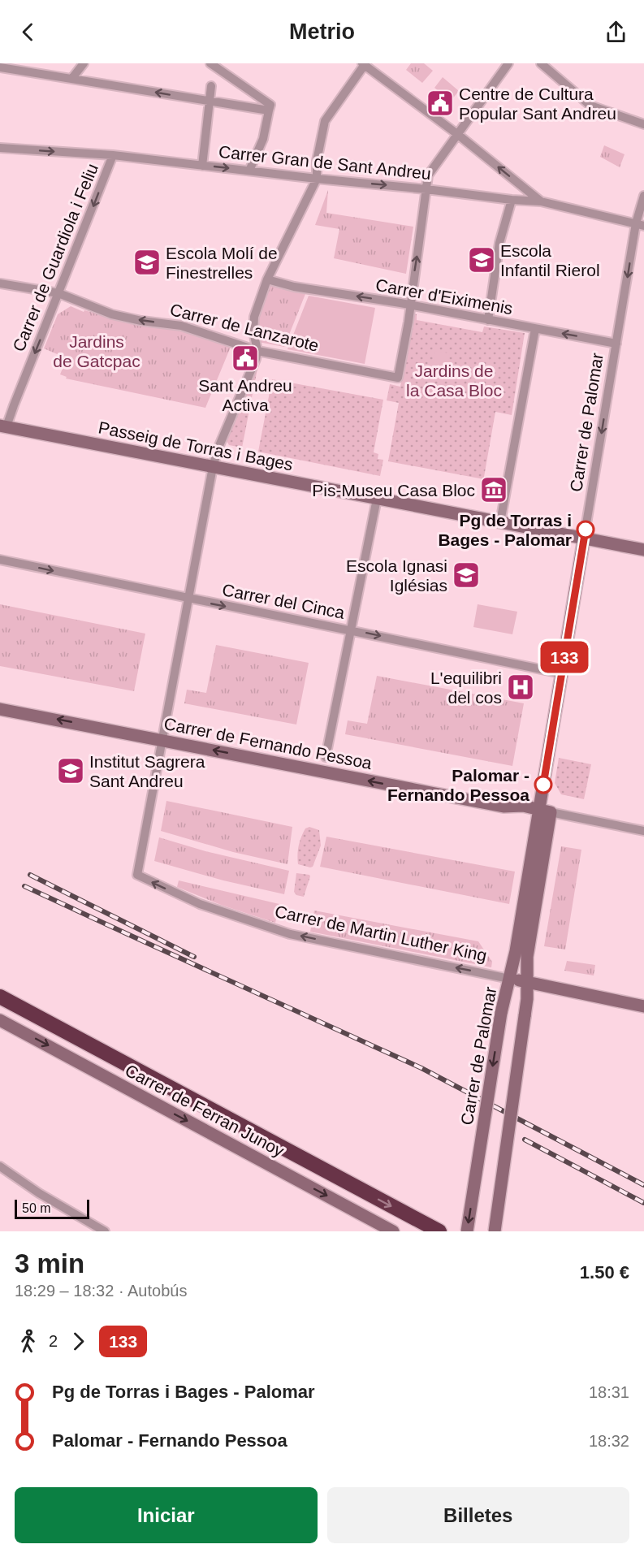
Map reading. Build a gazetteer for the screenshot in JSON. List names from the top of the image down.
{
  "streets": {
    "street": [
      "Carrer Gran de Sant Andreu",
      "Carrer de Guardiola i Feliu",
      "Carrer d'Eiximenis",
      "Carrer de Lanzarote",
      "Carrer de Palomar",
      "Passeig de Torras i Bages",
      "Carrer del Cinca",
      "Carrer de Fernando Pessoa",
      "Carrer de Martin Luther King",
      "Carrer de Ferran Junoy"
    ]
  },
  "crossings": [
    ["Carrer Gran de Sant Andreu", "Carrer de Guardiola i Feliu"],
    ["Carrer Gran de Sant Andreu", "Carrer de Palomar"],
    ["Carrer de Guardiola i Feliu", "Carrer de Lanzarote"],
    ["Carrer de Guardiola i Feliu", "Passeig de Torras i Bages"],
    ["Carrer d'Eiximenis", "Carrer de Lanzarote"],
    ["Carrer d'Eiximenis", "Carrer de Palomar"],
    ["Carrer de Palomar", "Passeig de Torras i Bages"],
    ["Carrer de Palomar", "Carrer del Cinca"],
    ["Carrer de Palomar", "Carrer de Fernando Pessoa"],
    ["Carrer de Palomar", "Carrer de Martin Luther King"],
    ["Carrer de Fernando Pessoa", "Carrer de Martin Luther King"]
  ],
  "one_way": [
    "Carrer de Guardiola i Feliu",
    "Carrer d'Eiximenis",
    "Carrer de Lanzarote",
    "Carrer del Cinca",
    "Carrer de Fernando Pessoa",
    "Carrer de Martin Luther King",
    "Carrer de Ferran Junoy"
  ],
  "parks": ["Jardins de Gatcpac", "Jardins de la Casa Bloc"],
  "places": {
    "public building": ["Centre de Cultura Popular Sant Andreu", "Sant Andreu Activa"],
    "school or university": [
      "Escola Infantil Rierol",
      "Escola Molí de Finestrelles",
      "Escola Ignasi Iglésias",
      "Institut Sagrera Sant Andreu"
    ],
    "museum": ["Pis-Museu Casa Bloc"],
    "other": ["Pg de Torras i Bages - Palomar", "Palomar - Fernando Pessoa"],
    "hospital": ["L'equilibri del cos"]
  },
  "lines": ["bus line 133"],
  "scale_bar": "50 m",
  "page": {
    "header": "Metrio",
    "on_map": "133",
    "scale": "50 m",
    "heading": ["3 min", "18:29 – 18:32 · Autobús", "1.50 €"],
    "legs": ["2", "133"],
    "list": [
      {
        "name": "Pg de Torras i Bages - Palomar",
        "value": "18:31"
      },
      {
        "name": "Palomar - Fernando Pessoa",
        "value": "18:32"
      }
    ],
    "buttons": ["Iniciar", "Billetes"]
  }
}
